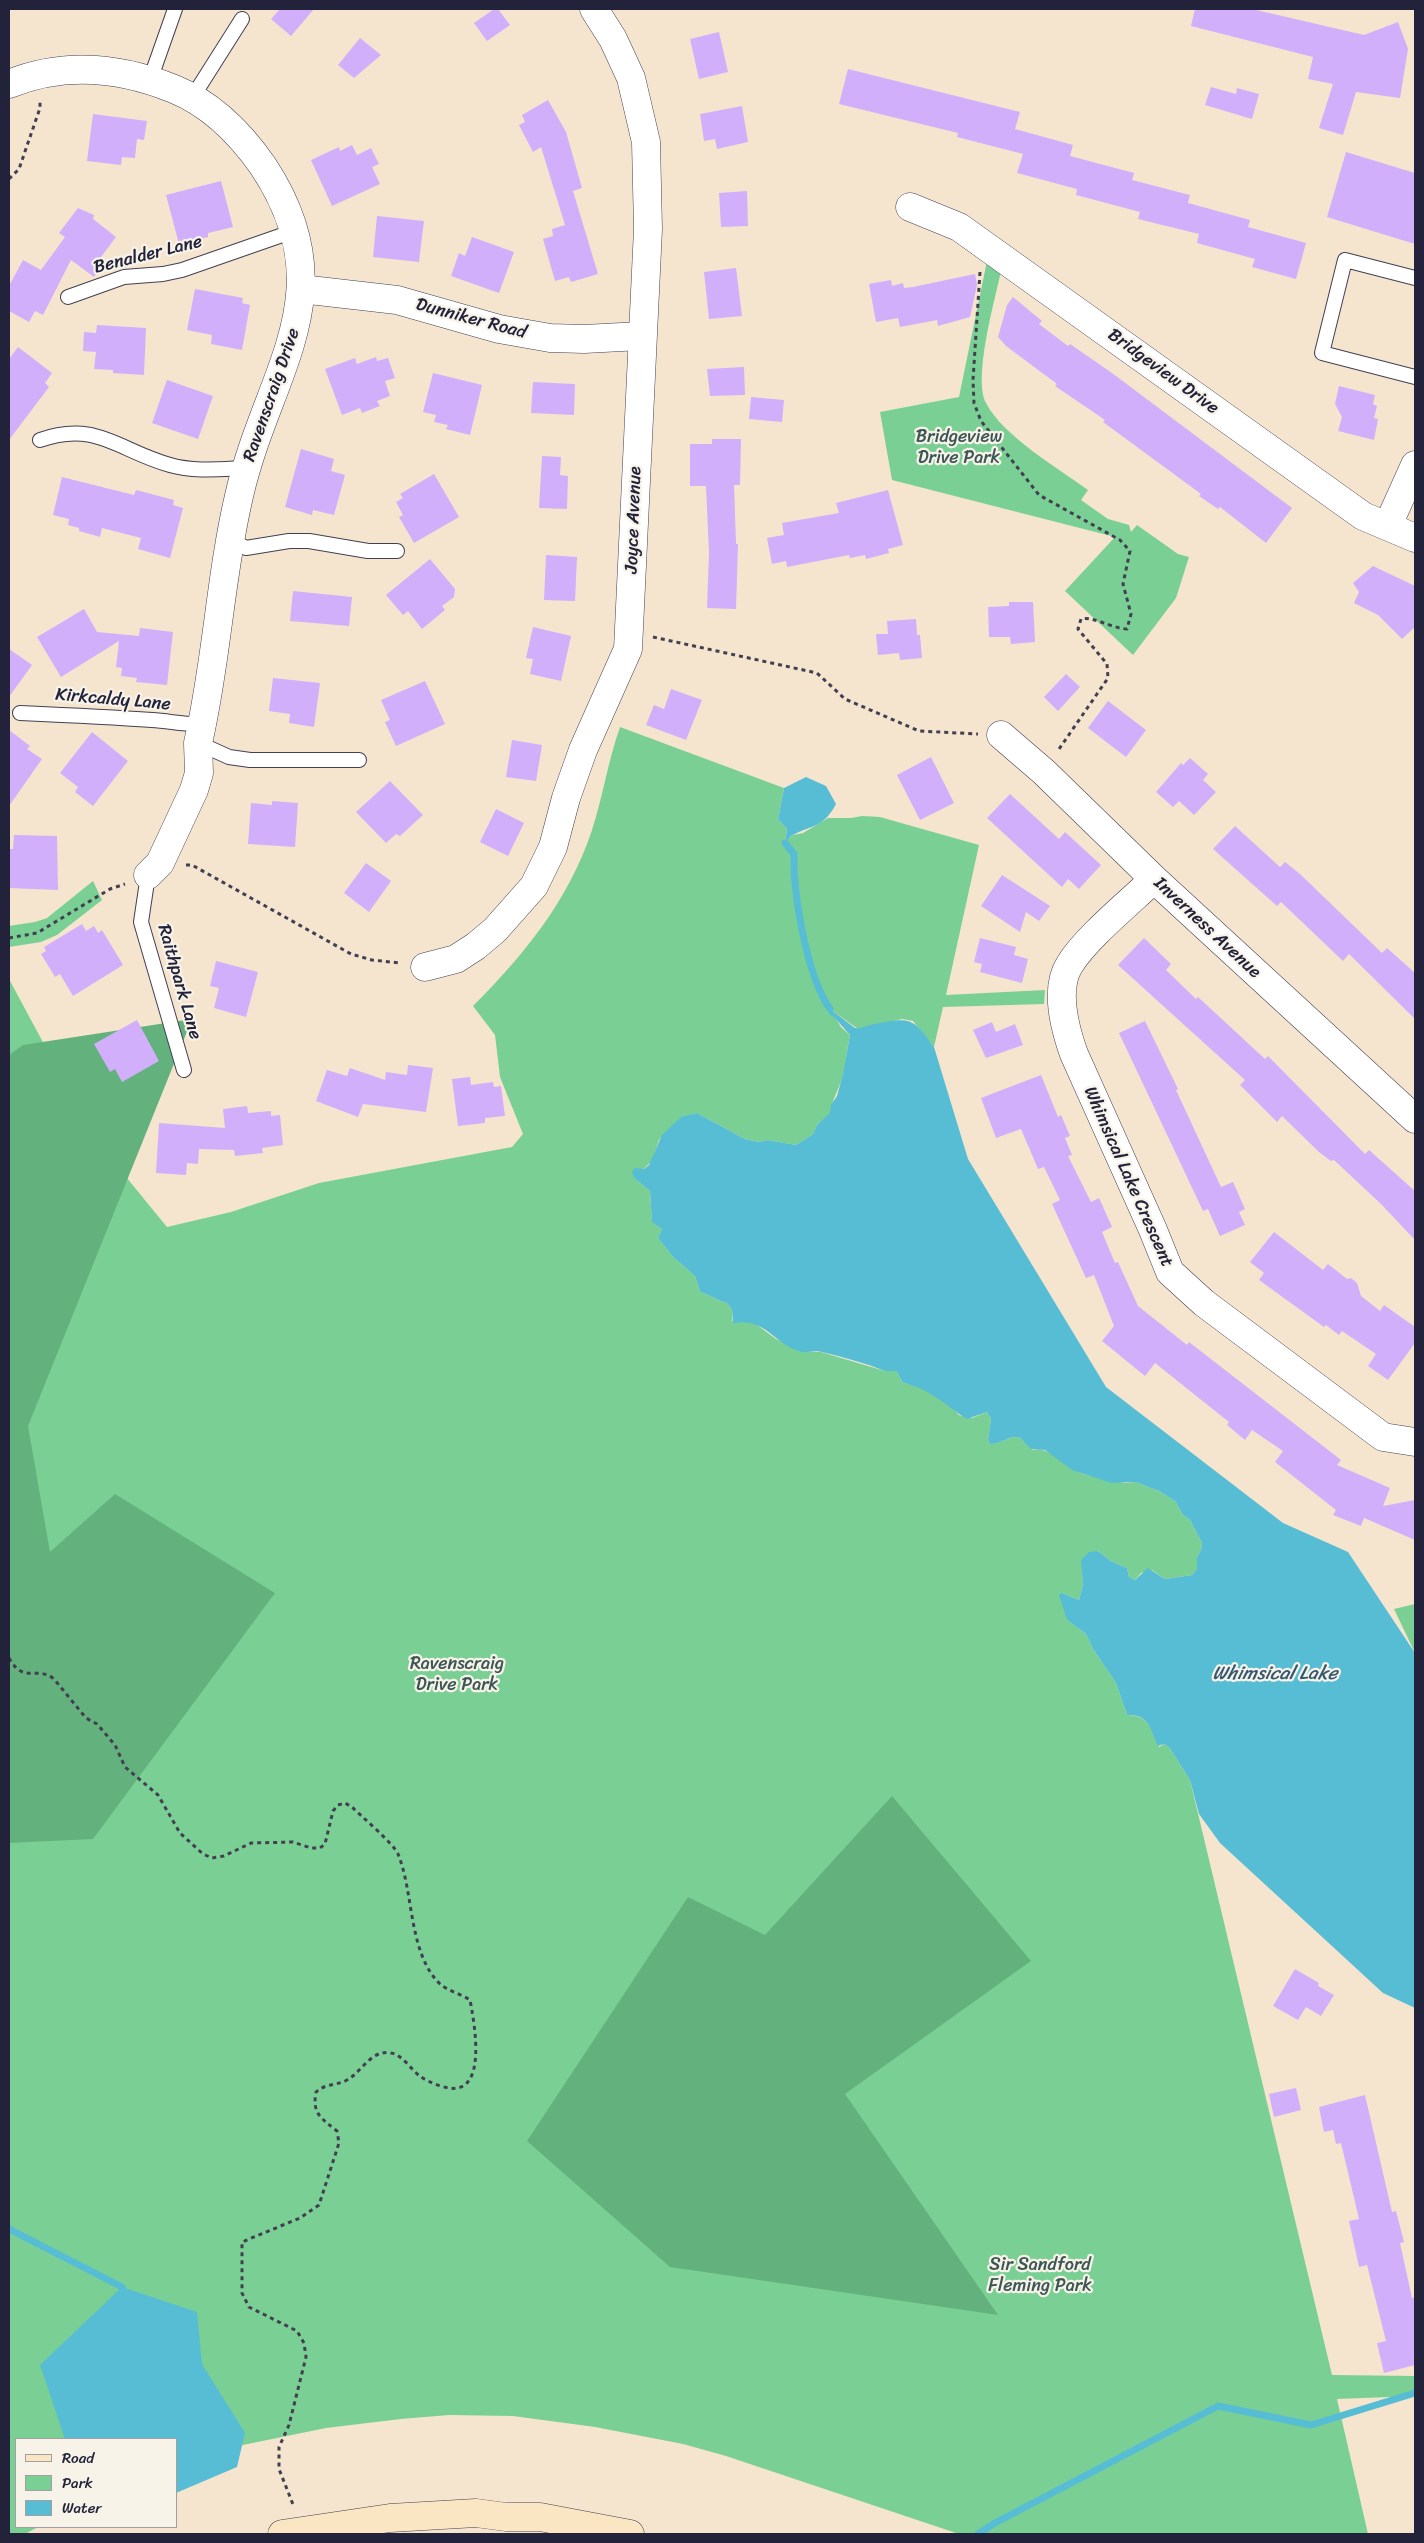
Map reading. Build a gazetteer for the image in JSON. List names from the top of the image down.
{
  "streets": {
    "street": [
      "Dunniker Road",
      "Bridgeview Drive",
      "Ravenscraig Drive",
      "Joyce Avenue",
      "Inverness Avenue",
      "Whimsical Lake Crescent"
    ],
    "lane": ["Benalder Lane", "Kirkcaldy Lane", "Raithpark Lane"]
  },
  "crossings": [
    ["Benalder Lane", "Ravenscraig Drive"],
    ["Dunniker Road", "Ravenscraig Drive"],
    ["Dunniker Road", "Joyce Avenue"],
    ["Ravenscraig Drive", "Kirkcaldy Lane"],
    ["Ravenscraig Drive", "Raithpark Lane"],
    ["Inverness Avenue", "Whimsical Lake Crescent"]
  ],
  "water": ["Whimsical Lake"],
  "parks": ["Bridgeview Drive Park", "Ravenscraig Drive Park", "Sir Sandford Fleming Park"],
  "legend": ["Road", "Park", "Water"]
}
